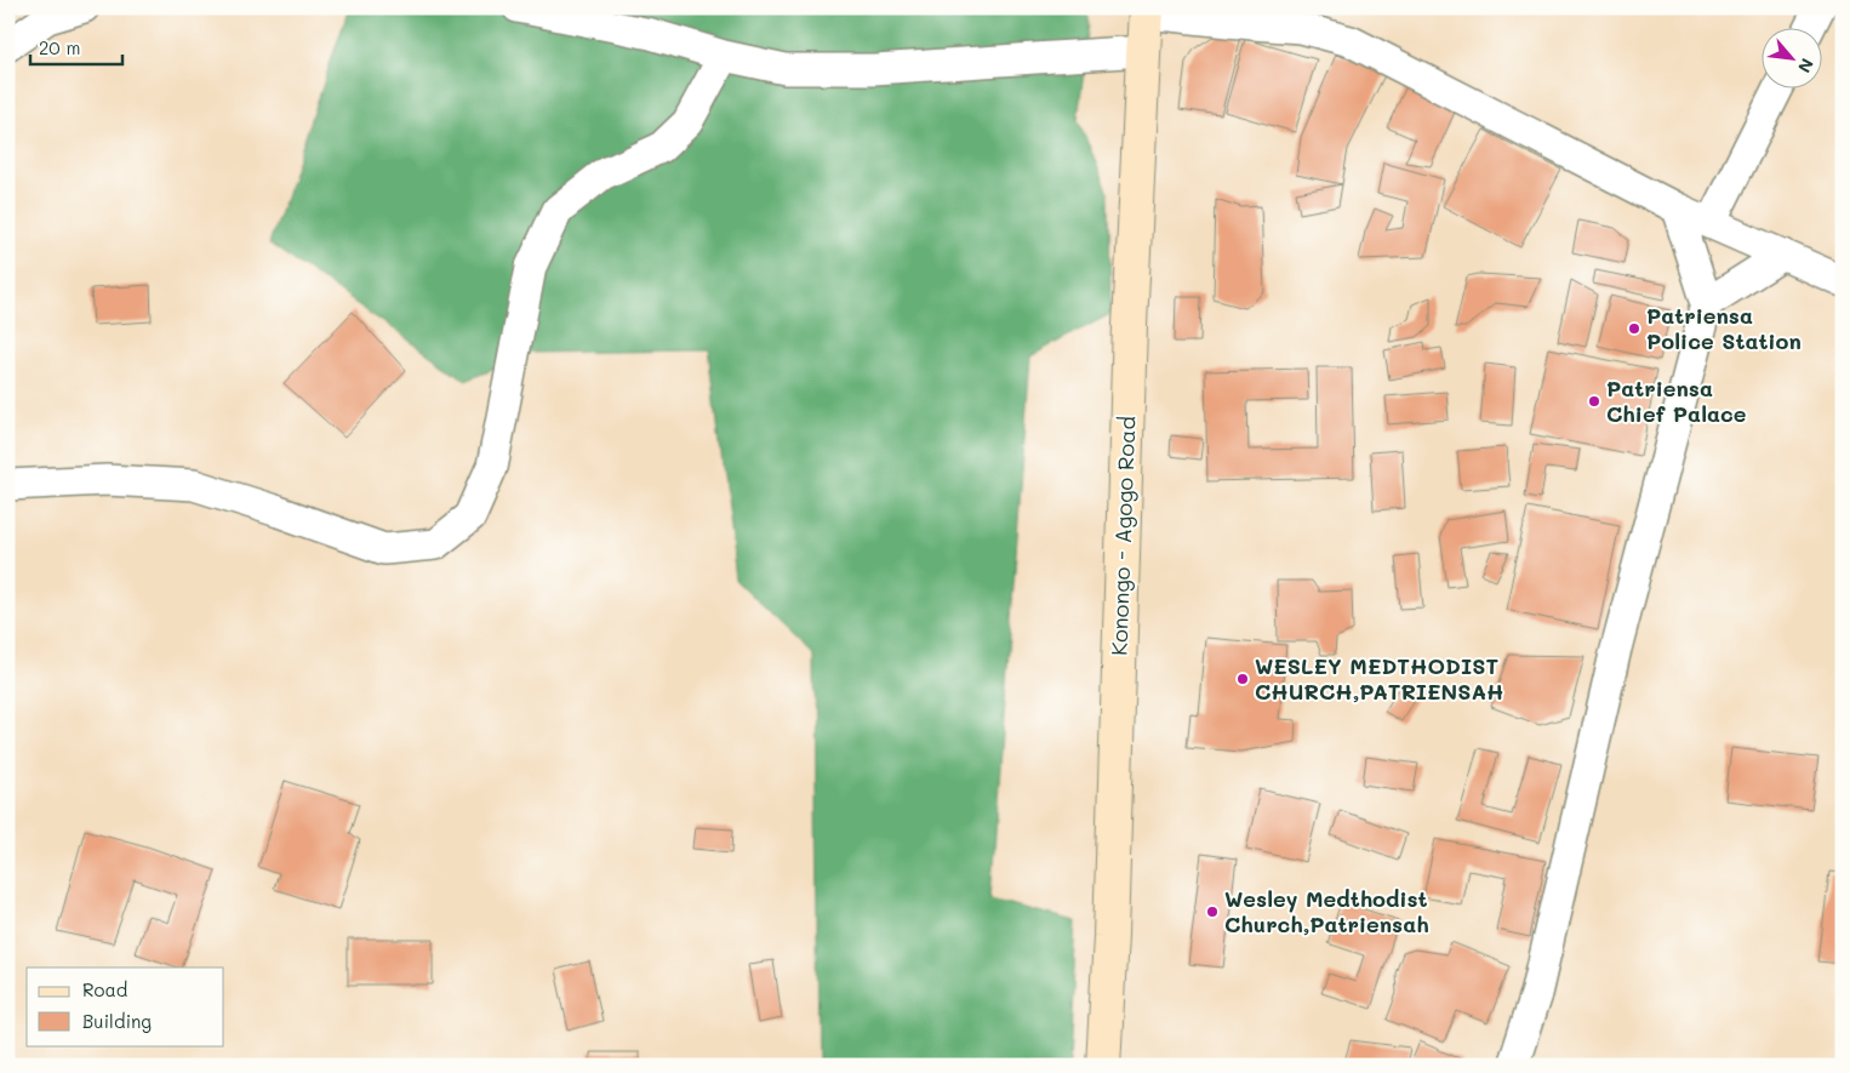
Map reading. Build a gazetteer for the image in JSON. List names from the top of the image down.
{
  "streets": {
    "main road": ["Konongo - Agogo Road"]
  },
  "places": [
    "Patriensa Police Station",
    "Patriensa Chief Palace",
    "WESLEY MEDTHODIST CHURCH,PATRIENSAH",
    "Wesley Medthodist Church,Patriensah"
  ],
  "legend": ["Road", "Building"],
  "scale_bar": "20 m",
  "north": "bottom right"
}
